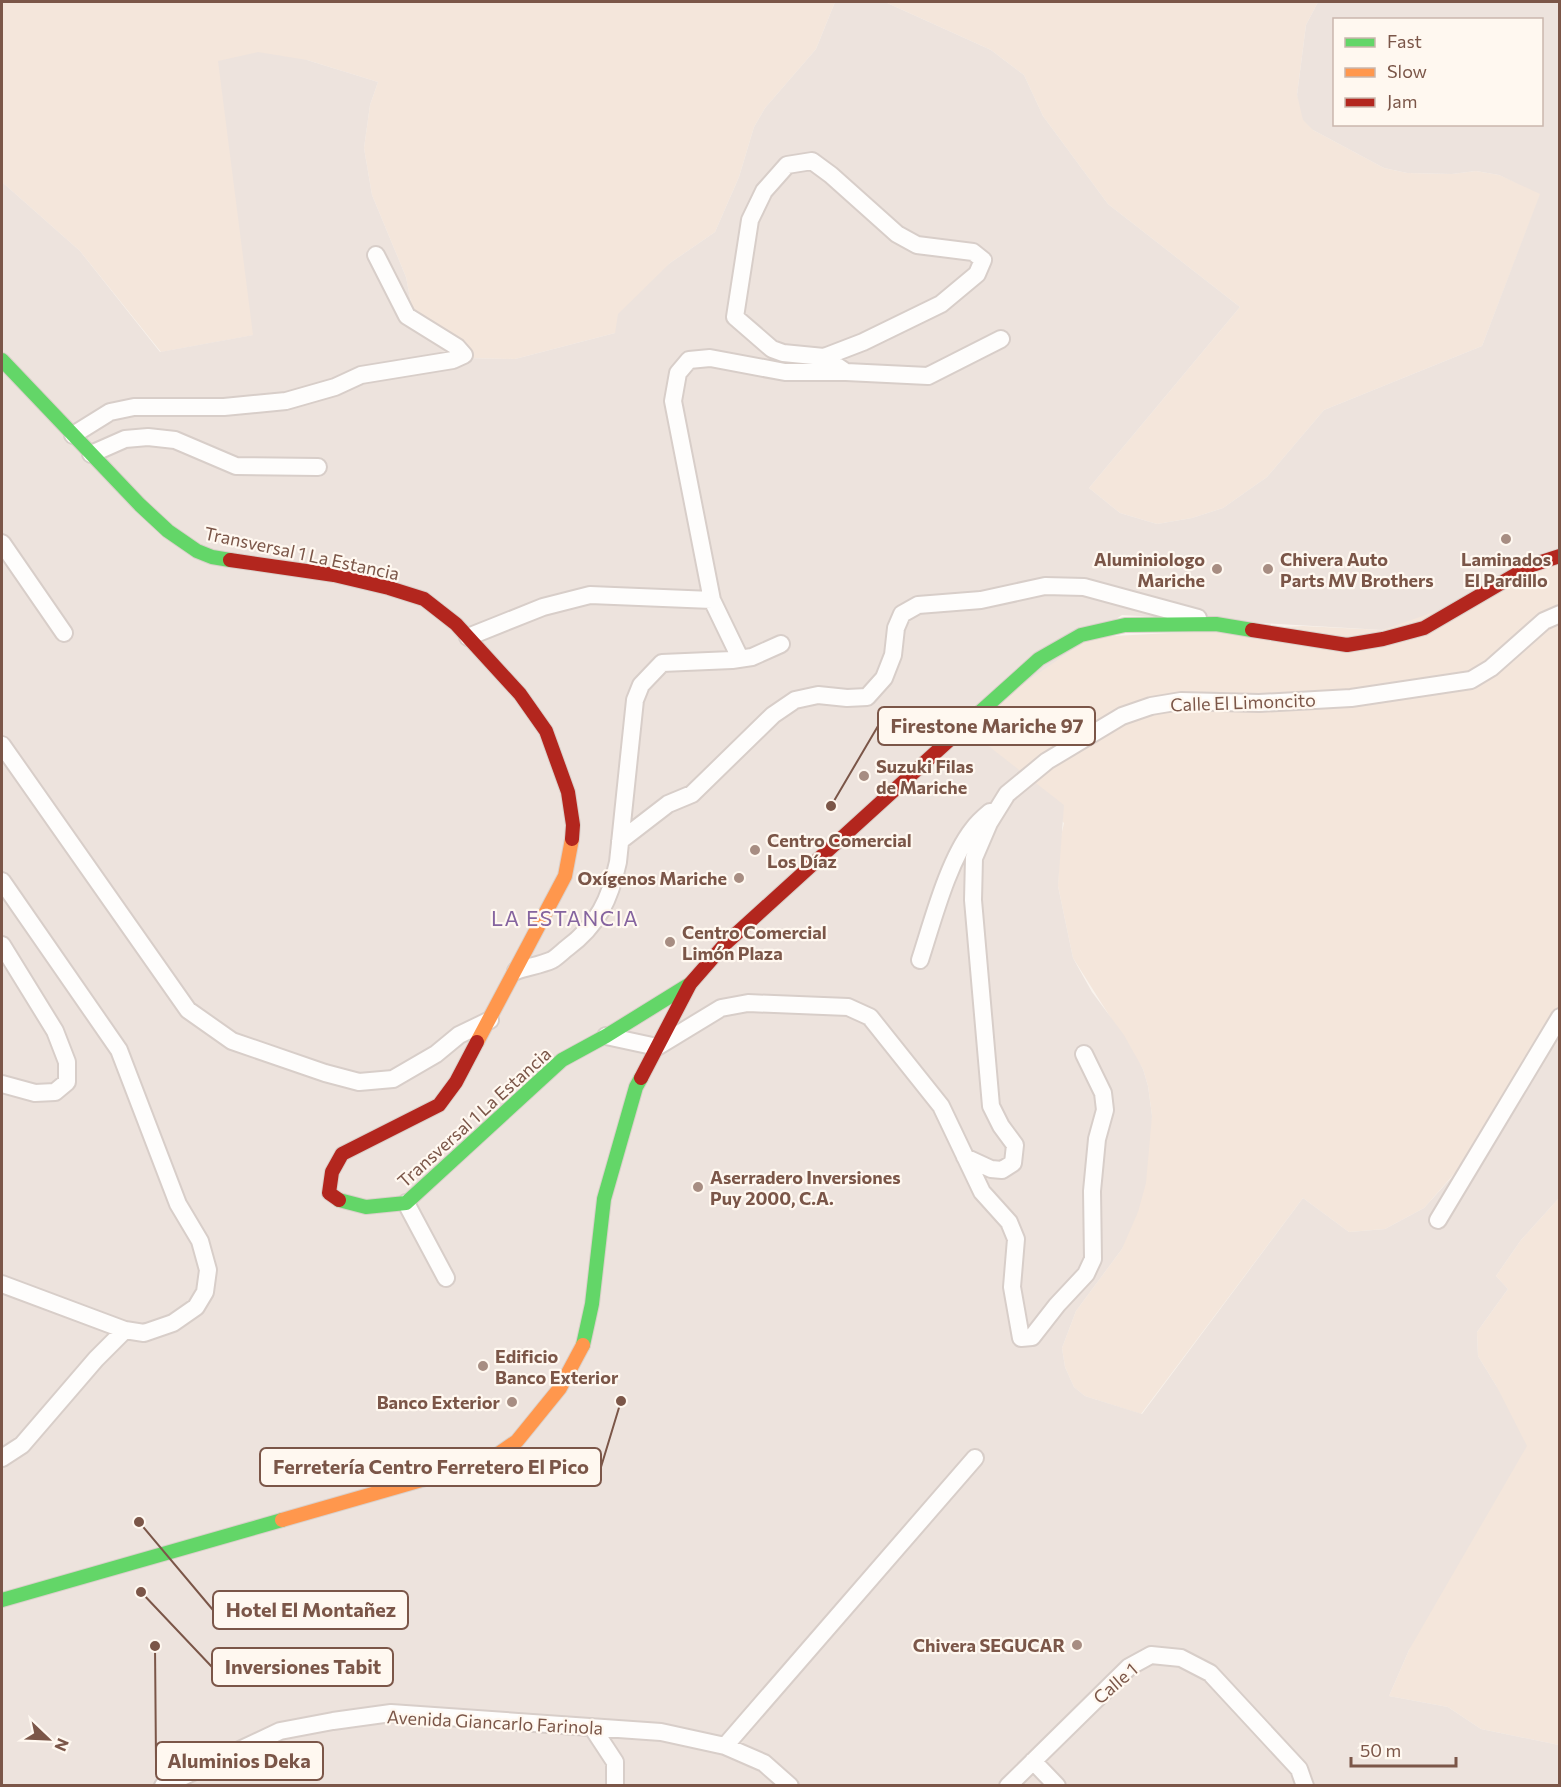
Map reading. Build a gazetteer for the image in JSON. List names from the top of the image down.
{
  "streets": {
    "main road": ["Transversal 1 La Estancia"],
    "street": ["Calle El Limoncito", "Calle 1", "Avenida Giancarlo Farinola"]
  },
  "districts": ["LA ESTANCIA"],
  "places": [
    "Laminados El Pardillo",
    "Aluminiologo Mariche",
    "Chivera Auto Parts MV Brothers",
    "Suzuki Filas de Mariche",
    "Firestone Mariche 97",
    "Centro Comercial Los Díaz",
    "Oxígenos Mariche",
    "Centro Comercial Limón Plaza",
    "Aserradero Inversiones Puy 2000, C.A.",
    "Edificio Banco Exterior",
    "Ferretería Centro Ferretero El Pico",
    "Banco Exterior",
    "Hotel El Montañez",
    "Inversiones Tabit",
    "Chivera SEGUCAR",
    "Aluminios Deka"
  ],
  "legend": ["Fast", "Slow", "Jam"],
  "scale_bar": "50 m",
  "north": "bottom right"
}
